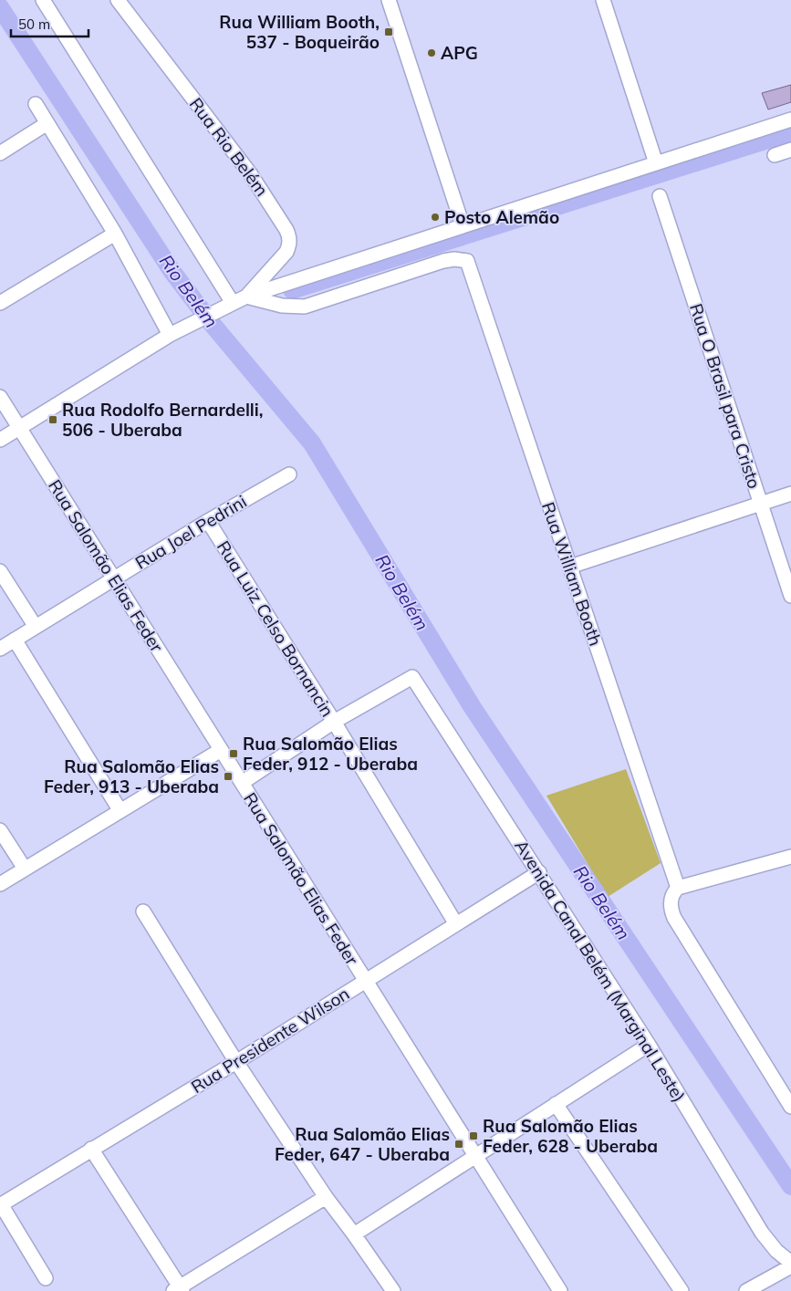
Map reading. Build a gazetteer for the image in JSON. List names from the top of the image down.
{
  "streets": {
    "street": [
      "Rua Rio Belém",
      "Rua O Brasil para Cristo",
      "Rua Joel Pedrini",
      "Rua Salomão Elias Feder",
      "Rua William Booth",
      "Rua Luiz Celso Bornancin",
      "Avenida Canal Belém (Marginal Leste)",
      "Rua Presidente Wilson"
    ]
  },
  "crossings": [
    ["Rua Rio Belém", "Rua William Booth"],
    ["Rua Joel Pedrini", "Rua Salomão Elias Feder"],
    ["Rua Joel Pedrini", "Rua Luiz Celso Bornancin"],
    ["Rua Salomão Elias Feder", "Rua Presidente Wilson"],
    ["Rua Luiz Celso Bornancin", "Avenida Canal Belém (Marginal Leste)"],
    ["Rua Luiz Celso Bornancin", "Rua Presidente Wilson"],
    ["Avenida Canal Belém (Marginal Leste)", "Rua Presidente Wilson"]
  ],
  "water": ["Rio Belém"],
  "places": {
    "transit": [
      "Rua William Booth, 537 - Boqueirão",
      "Rua Rodolfo Bernardelli, 506 - Uberaba",
      "Rua Salomão Elias Feder, 912 - Uberaba",
      "Rua Salomão Elias Feder, 913 - Uberaba",
      "Rua Salomão Elias Feder, 628 - Uberaba",
      "Rua Salomão Elias Feder, 647 - Uberaba"
    ],
    "other": ["APG", "Posto Alemão"]
  },
  "scale_bar": "50 m"
}
